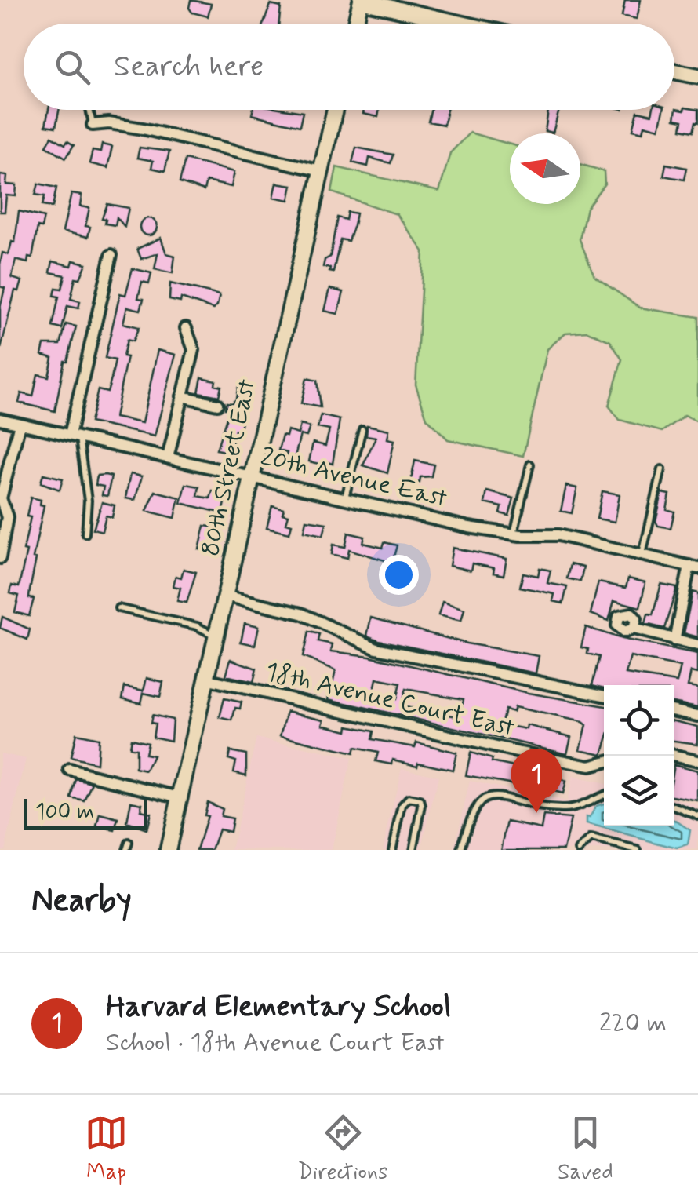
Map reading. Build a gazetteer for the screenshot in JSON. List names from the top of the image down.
{
  "streets": {
    "street": ["80th Street East", "20th Avenue East", "18th Avenue Court East"]
  },
  "crossings": [
    ["80th Street East", "20th Avenue East"],
    ["80th Street East", "18th Avenue Court East"]
  ],
  "scale_bar": "100 m",
  "north": "left",
  "page": {
    "search": "Search here",
    "pins": "1",
    "scale": "100 m",
    "heading": "Nearby",
    "list": [
      {
        "mark": "1",
        "name": "Harvard Elementary School",
        "note": "School · 18th Avenue Court East",
        "value": "220 m"
      }
    ],
    "nav": ["Map", "Directions", "Saved"]
  }
}
